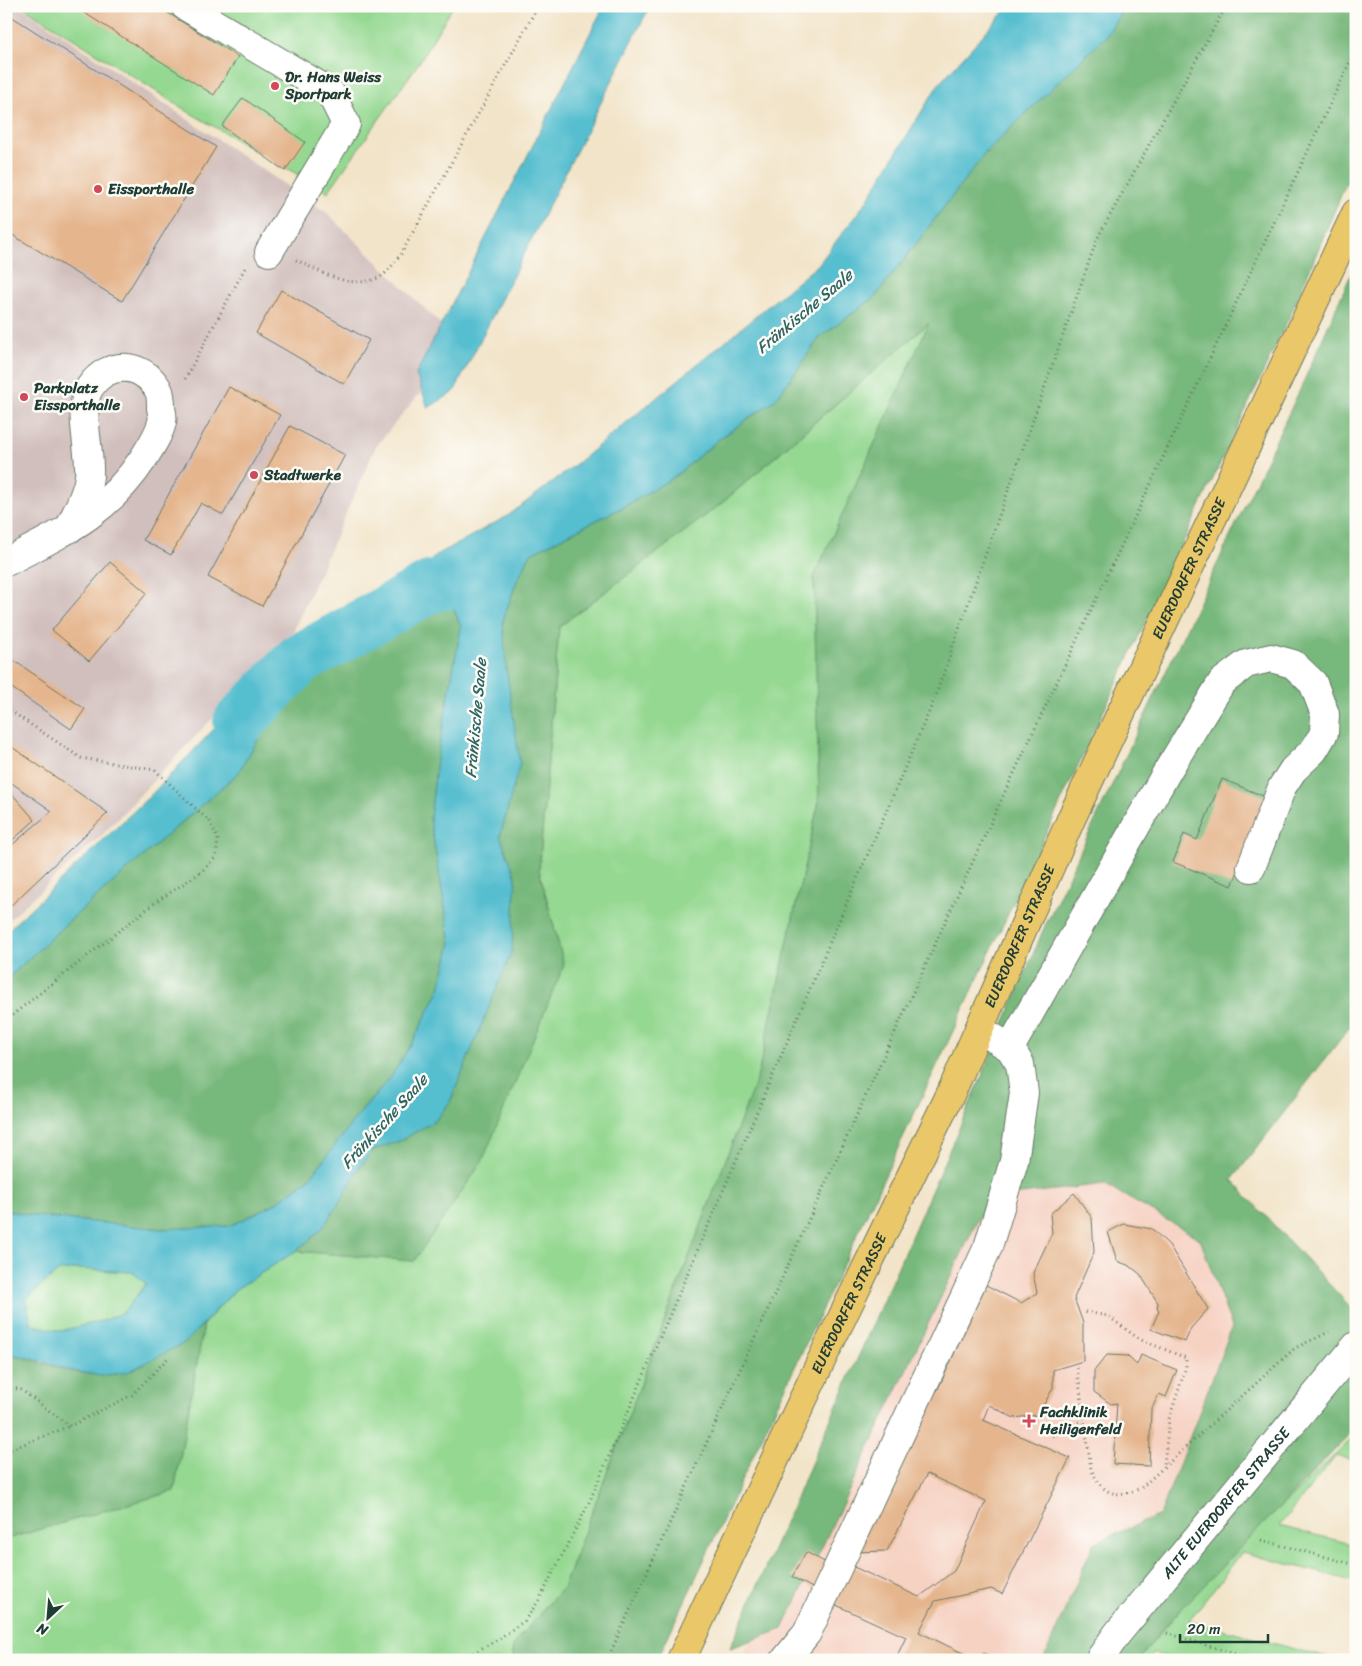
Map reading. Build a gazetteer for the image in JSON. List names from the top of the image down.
{
  "streets": {
    "main road": ["EUERDORFER STRASSE"],
    "street": ["ALTE EUERDORFER STRASSE"]
  },
  "water": ["Fränkische Saale"],
  "places": {
    "other": [
      "Dr. Hans Weiss Sportpark",
      "Eissporthalle",
      "Parkplatz Eissporthalle",
      "Stadtwerke"
    ],
    "health": ["Fachklinik Heiligenfeld"]
  },
  "scale_bar": "20 m",
  "north": "bottom left"
}
